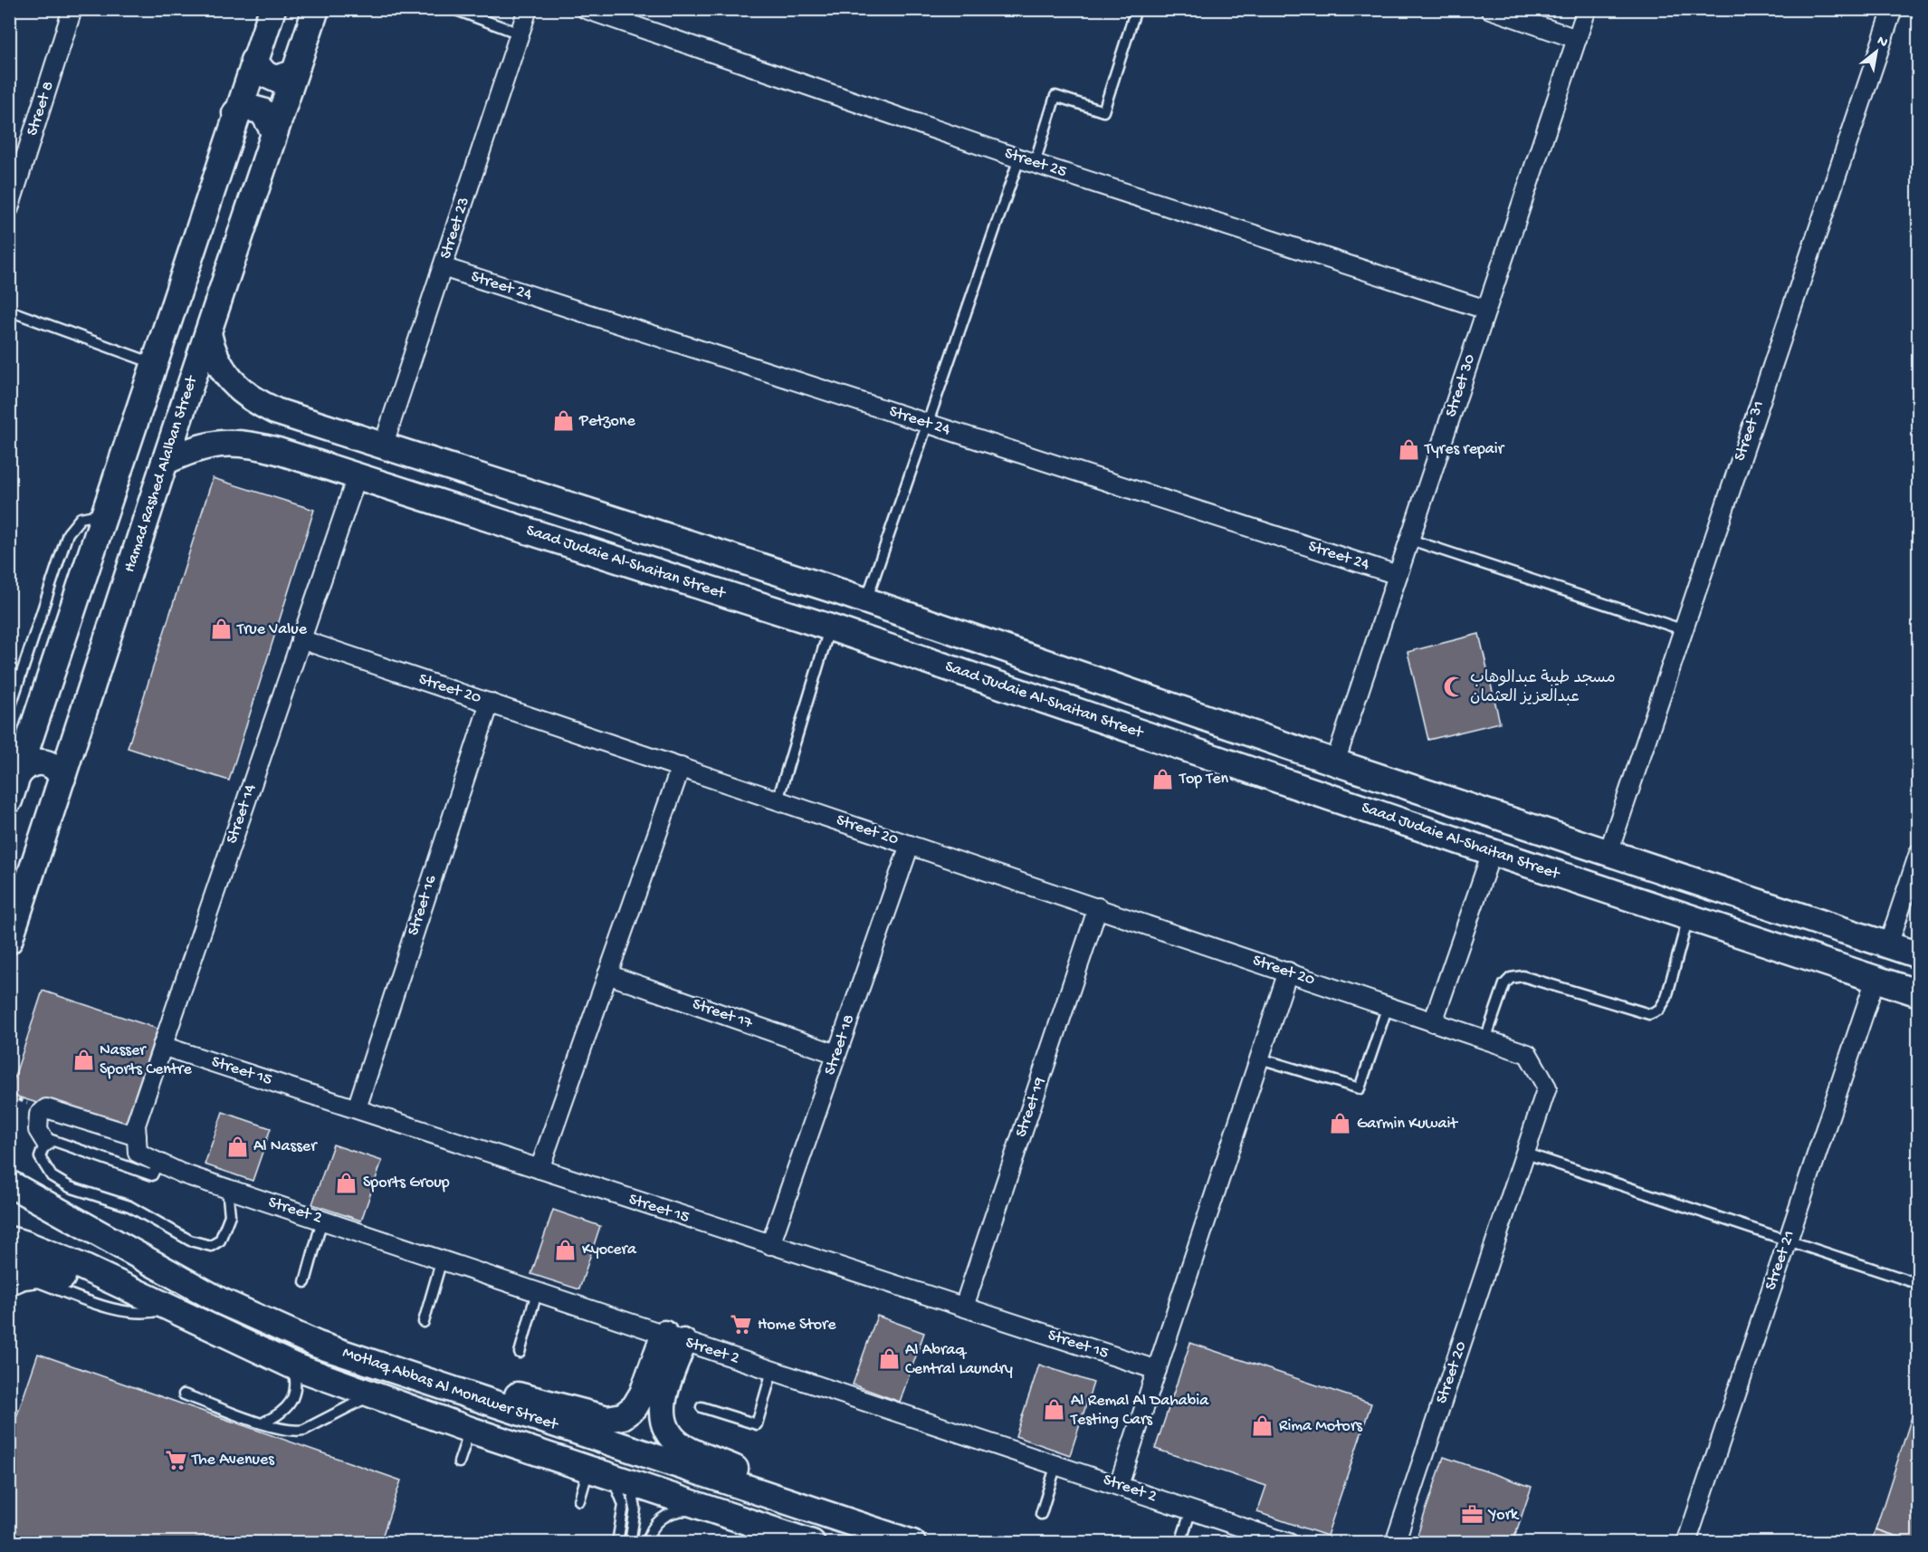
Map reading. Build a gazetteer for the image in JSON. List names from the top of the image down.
{
  "streets": {
    "street": [
      "Street 8",
      "Street 25",
      "Street 23",
      "Street 24",
      "Street 30",
      "Street 31",
      "Hamad Rashed Alalban Street",
      "Saad Judaie Al-Shaitan Street",
      "Street 20",
      "Street 14",
      "Street 16",
      "Street 17",
      "Street 18",
      "Street 15",
      "Street 19",
      "Street 2",
      "Street 21",
      "Motlaq Abbas Al Monawer Street"
    ]
  },
  "crossings": [
    ["Street 25", "Street 30"],
    ["Street 23", "Street 24"],
    ["Street 24", "Street 30"],
    ["Hamad Rashed Alalban Street", "Saad Judaie Al-Shaitan Street"],
    ["Saad Judaie Al-Shaitan Street", "Street 14"],
    ["Saad Judaie Al-Shaitan Street", "Street 21"],
    ["Street 20", "Street 14"],
    ["Street 20", "Street 16"],
    ["Street 20", "Street 18"],
    ["Street 20", "Street 19"],
    ["Street 14", "Street 15"],
    ["Street 14", "Street 2"],
    ["Street 16", "Street 15"],
    ["Street 17", "Street 18"],
    ["Street 18", "Street 15"],
    ["Street 15", "Street 19"]
  ],
  "places": {
    "shop": [
      "Petzone",
      "Tyres repair",
      "True Value",
      "Top Ten",
      "Nasser Sports Centre",
      "Garmin Kuwait",
      "Al Nasser",
      "Sports Group",
      "Kyocera",
      "Al Abraq Central Laundry",
      "Al Remal Al Dahabia Testing Cars",
      "Rima Motors"
    ],
    "mosque": ["مسجد طيبة عبدالوهاب عبدالعزيز العثمان"],
    "supermarket": ["Home Store", "The Avenues"],
    "office": ["York"]
  },
  "north": "top right"
}
